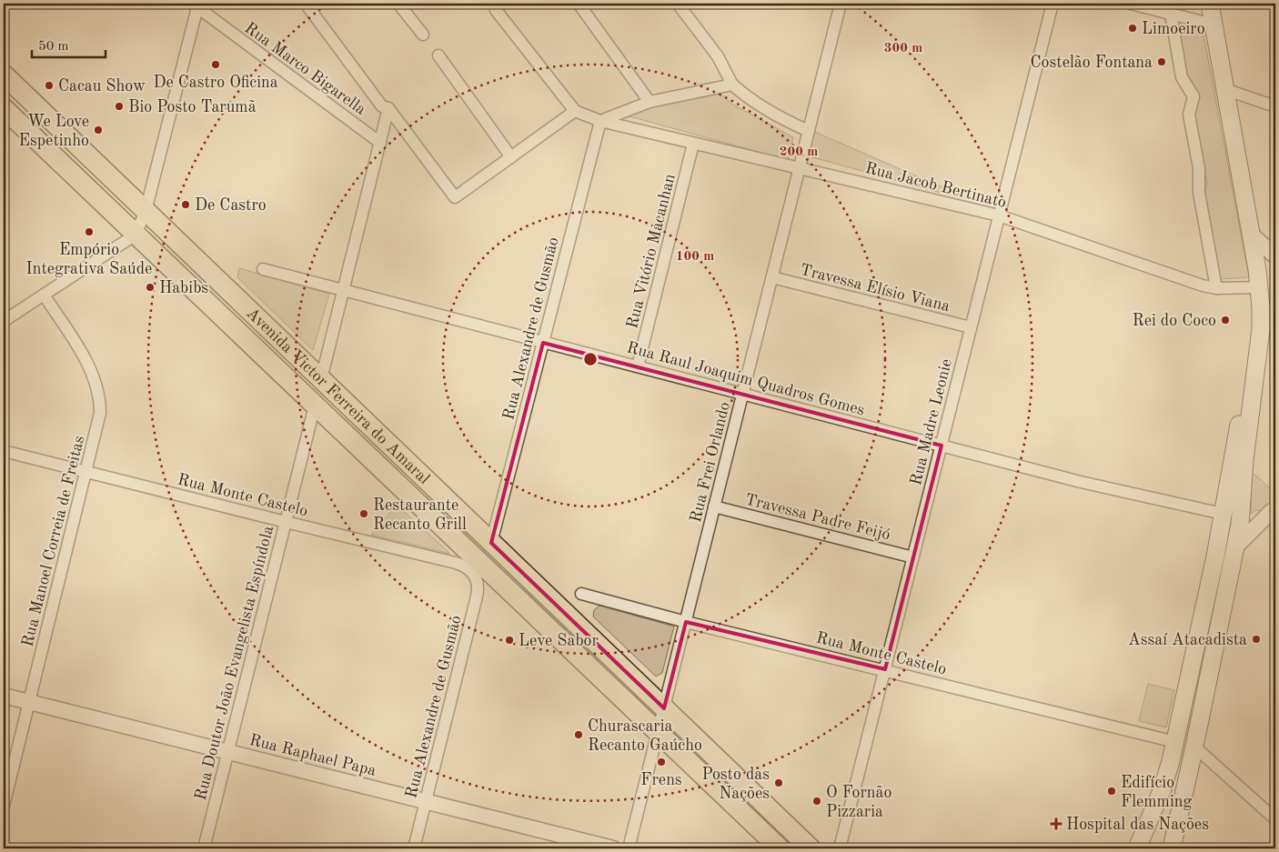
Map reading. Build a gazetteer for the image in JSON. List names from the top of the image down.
{
  "streets": {
    "highway": ["Avenida Victor Ferreira do Amaral"],
    "street": [
      "Rua Marco Bigarella",
      "Rua Jacob Bertinato",
      "Rua Vitório Macanhan",
      "Travessa Elísio Viana",
      "Rua Alexandre de Gusmão",
      "Rua Raul Joaquim Quadros Gomes",
      "Rua Madre Leonie",
      "Rua Frei Orlando",
      "Rua Monte Castelo",
      "Travessa Padre Feijó",
      "Rua Manoel Correia de Freitas",
      "Rua Doutor João Evangelista Espíndola",
      "Rua Raphael Papa"
    ]
  },
  "crossings": [
    ["Rua Jacob Bertinato", "Rua Vitório Macanhan"],
    ["Rua Jacob Bertinato", "Rua Alexandre de Gusmão"],
    ["Rua Jacob Bertinato", "Rua Madre Leonie"],
    ["Rua Jacob Bertinato", "Rua Frei Orlando"],
    ["Rua Vitório Macanhan", "Rua Raul Joaquim Quadros Gomes"],
    ["Travessa Elísio Viana", "Rua Madre Leonie"],
    ["Travessa Elísio Viana", "Rua Frei Orlando"],
    ["Rua Alexandre de Gusmão", "Rua Raul Joaquim Quadros Gomes"],
    ["Rua Alexandre de Gusmão", "Avenida Victor Ferreira do Amaral"],
    ["Rua Alexandre de Gusmão", "Rua Monte Castelo"],
    ["Rua Alexandre de Gusmão", "Rua Raphael Papa"],
    ["Rua Raul Joaquim Quadros Gomes", "Rua Madre Leonie"],
    ["Rua Raul Joaquim Quadros Gomes", "Rua Frei Orlando"],
    ["Avenida Victor Ferreira do Amaral", "Rua Frei Orlando"],
    ["Avenida Victor Ferreira do Amaral", "Rua Doutor João Evangelista Espíndola"],
    ["Rua Madre Leonie", "Rua Monte Castelo"],
    ["Rua Madre Leonie", "Travessa Padre Feijó"],
    ["Rua Frei Orlando", "Rua Monte Castelo"],
    ["Rua Frei Orlando", "Travessa Padre Feijó"],
    ["Rua Monte Castelo", "Rua Manoel Correia de Freitas"],
    ["Rua Monte Castelo", "Rua Doutor João Evangelista Espíndola"],
    ["Rua Manoel Correia de Freitas", "Rua Raphael Papa"],
    ["Rua Doutor João Evangelista Espíndola", "Rua Raphael Papa"]
  ],
  "places": {
    "other": [
      "Limoeiro",
      "Costelão Fontana",
      "De Castro Oficina",
      "Cacau Show",
      "Bio Posto Tarumã",
      "We Love Espetinho",
      "De Castro",
      "Empório Integrativa Saúde",
      "Habibs",
      "Rei do Coco",
      "Restaurante Recanto Grill",
      "Assaí Atacadista",
      "Leve Sabor",
      "Churascaria Recanto Gaúcho",
      "Frens",
      "Posto das Nações",
      "Edifício Flemming",
      "O Fornão Pizzaria"
    ],
    "health": ["Hospital das Nações"]
  },
  "scale_bar": "50 m",
  "rings": ["300 m", "200 m", "100 m"]
}
